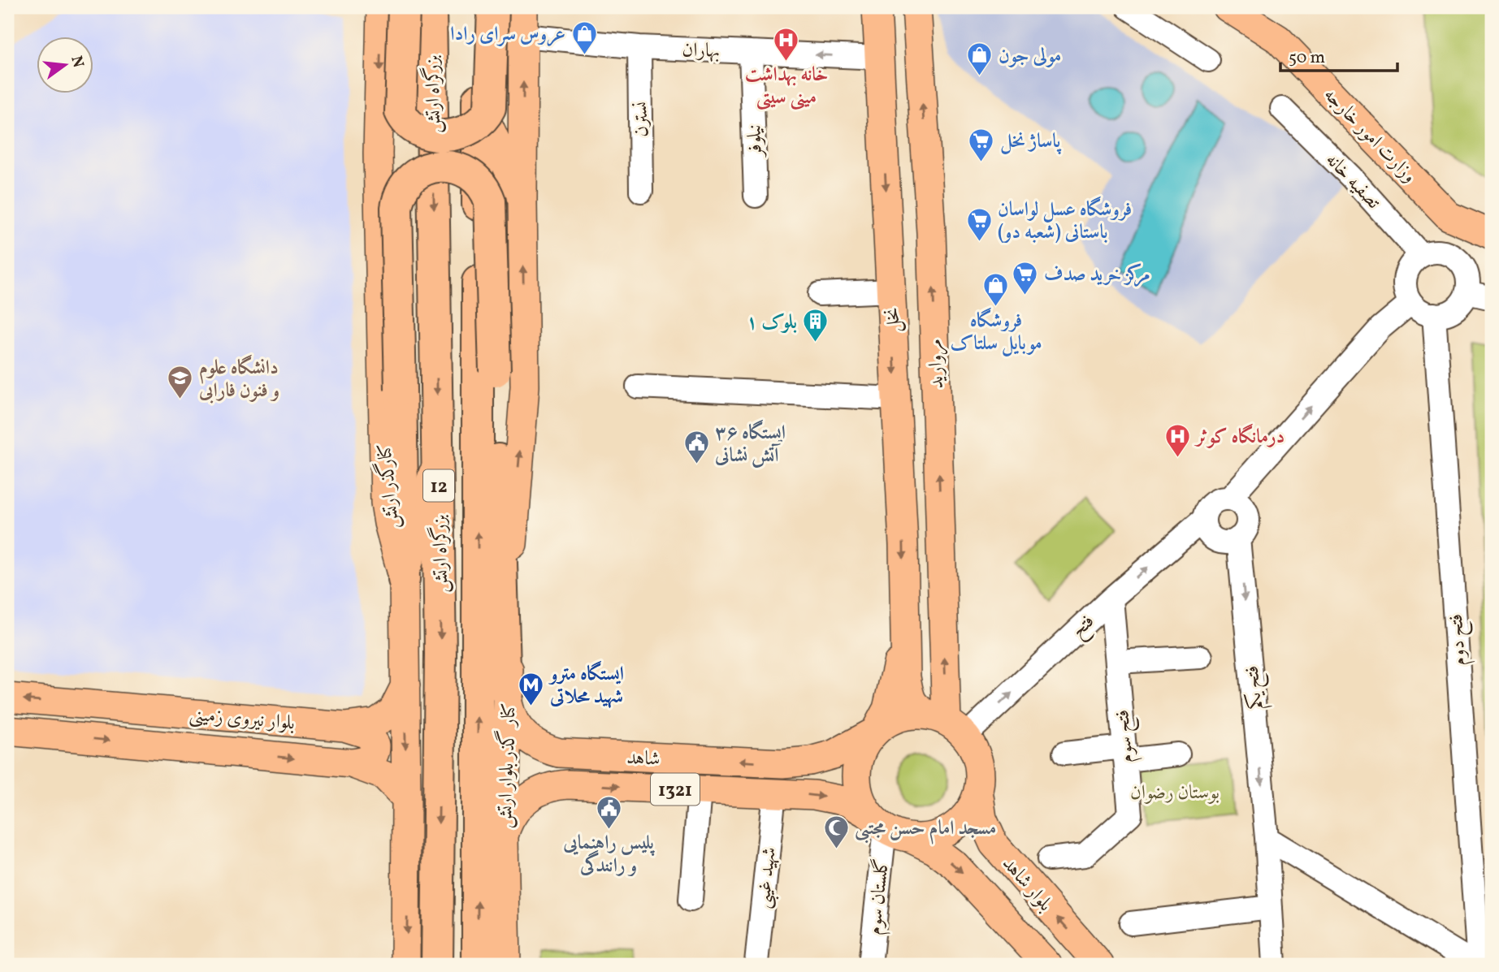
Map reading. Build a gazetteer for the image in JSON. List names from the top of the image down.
{
  "streets": {
    "highway": ["بزرگراه ارتش", "12"],
    "main road": [
      "وزارت امور خارجه",
      "نخل",
      "مروارید",
      "کنارگذر ارتش",
      "بلوار نیروی زمینی",
      "شاهد",
      "کنار گذر بلوار ارتش",
      "1321",
      "بلوار شاهد"
    ],
    "street": [
      "بهاران",
      "نسترن",
      "نیلوفر",
      "تصفیه خانه",
      "فتح",
      "فتح دوم",
      "فتح یکم",
      "فتح سوم",
      "شهید غیبی",
      "گلستان سوم"
    ]
  },
  "crossings": [
    ["بهاران", "نسترن"],
    ["بهاران", "نیلوفر"],
    ["بهاران", "نخل"],
    ["تصفیه خانه", "فتح دوم"],
    ["مروارید", "فتح"],
    ["مروارید", "شاهد"],
    ["مروارید", "بلوار شاهد"],
    ["مروارید", "گلستان سوم"],
    ["کنارگذر ارتش", "بلوار نیروی زمینی"],
    ["فتح", "فتح یکم"],
    ["فتح", "فتح سوم"],
    ["فتح", "شاهد"],
    ["فتح", "بلوار شاهد"],
    ["فتح", "گلستان سوم"],
    ["شاهد", "کنار گذر بلوار ارتش"],
    ["شاهد", "شهید غیبی"],
    ["شاهد", "بلوار شاهد"],
    ["شاهد", "گلستان سوم"],
    ["بلوار شاهد", "گلستان سوم"]
  ],
  "one_way": [
    "بهاران",
    "نخل",
    "مروارید",
    "فتح",
    "فتح یکم"
  ],
  "parks": ["بوستان رضوان"],
  "places": {
    "shop": ["عروس سرای رادا", "مولی جون", "فروشگاه موبایل سلتاک"],
    "hospital": ["خانه بهداشت مینی سیتی", "درمانگاه کوثر"],
    "supermarket": ["پاساژ نخل", "فروشگاه عسل لواسان باستانی (شعبه دو)", "مرکز خرید صدف"],
    "building": ["۱ بلوک"],
    "school or university": ["دانشگاه علوم و فنون فارابی"],
    "public building": ["ایستگاه ۳۶ آتش نشانی", "پلیس راهنمایی و رانندگی"],
    "metro station": ["ایستگاه مترو شهید محلاتی"],
    "mosque": ["مسجد امام حسن مجتبی"]
  },
  "scale_bar": "50 m",
  "north": "right"
}
